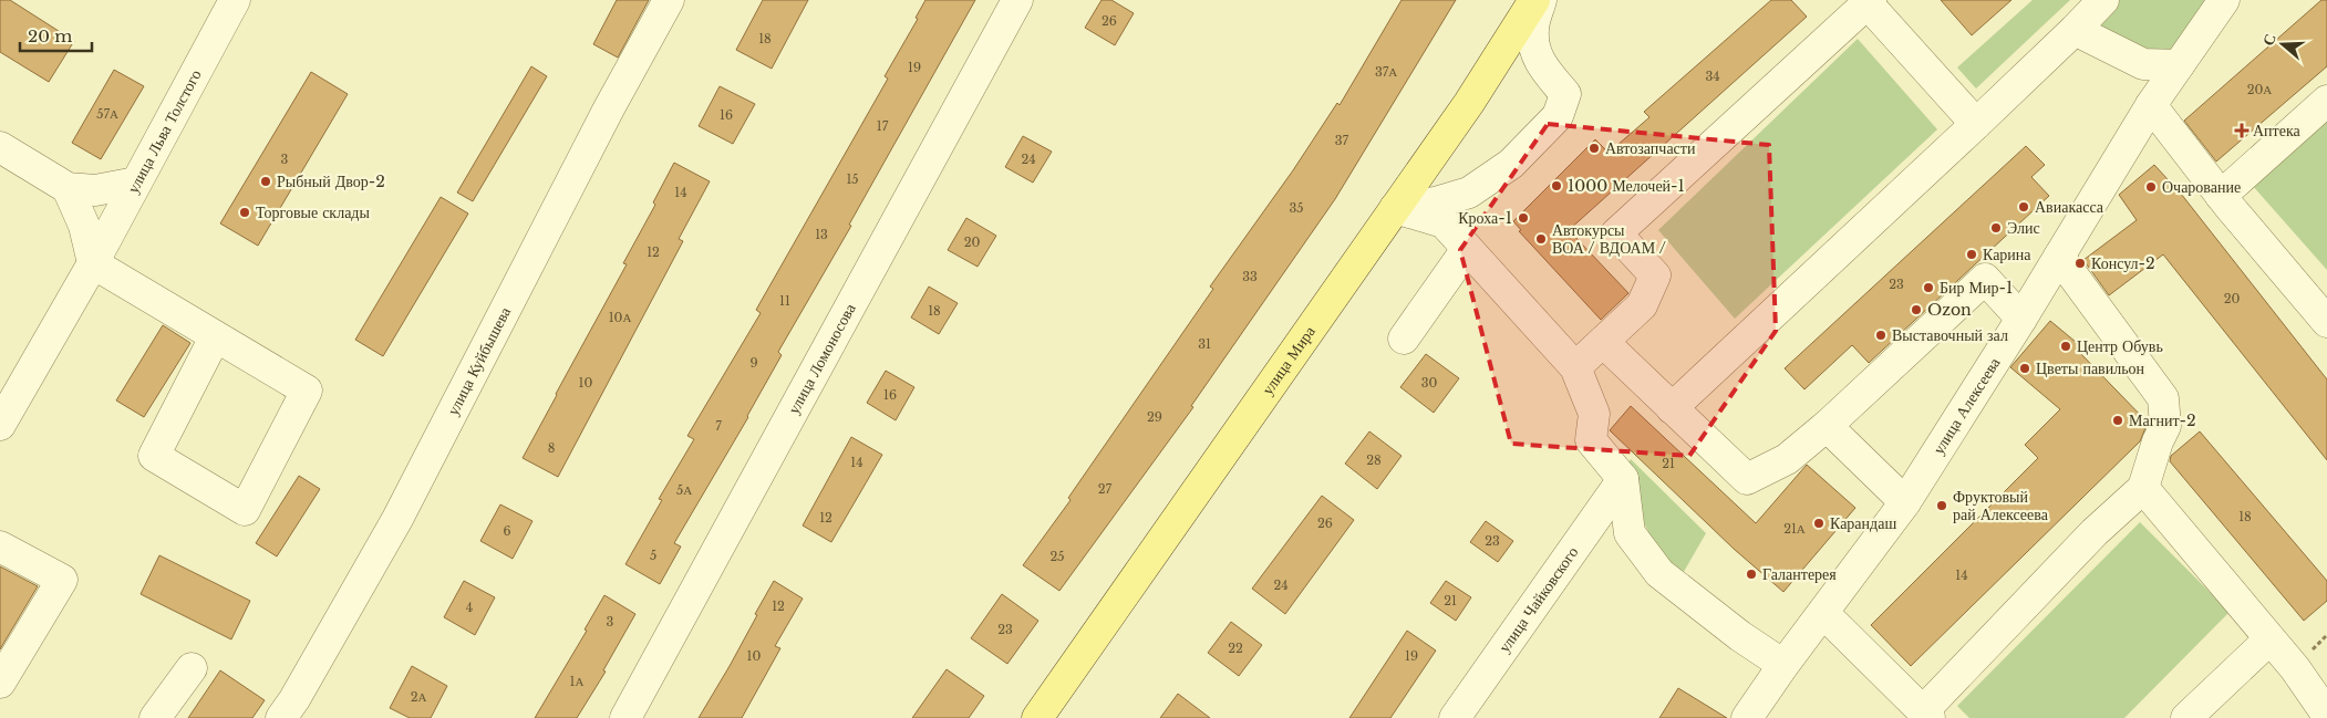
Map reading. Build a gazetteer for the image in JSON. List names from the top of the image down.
{
  "streets": {
    "main road": ["улица Мира"],
    "street": [
      "улица Льва Толстого",
      "улица Ломоносова",
      "улица Куйбышева",
      "улица Алексеева",
      "улица Чайковского"
    ]
  },
  "places": {
    "health": ["Аптека"],
    "other": [
      "Автозапчасти",
      "Рыбный Двор-2",
      "1000 Мелочей-1",
      "Очарование",
      "Авиакасса",
      "Торговые склады",
      "Кроха-1",
      "Элис",
      "Автокурсы ВОА / ВДОАМ /",
      "Карина",
      "Консул-2",
      "Бир Мир-1",
      "Ozon",
      "Выставочный зал",
      "Центр Обувь",
      "Цветы павильон",
      "Магнит-2",
      "Фруктовый рай Алексеева",
      "Карандаш",
      "Галантерея"
    ]
  },
  "house_numbers": [
    "26",
    "18",
    "19",
    "37А",
    "34",
    "20А",
    "57А",
    "16",
    "17",
    "37",
    "3",
    "24",
    "15",
    "14",
    "35",
    "13",
    "20",
    "12",
    "33",
    "23",
    "20",
    "11",
    "18",
    "10А",
    "31",
    "9",
    "10",
    "30",
    "16",
    "29",
    "7",
    "8",
    "28",
    "14",
    "21",
    "27",
    "5А",
    "18",
    "12",
    "26",
    "21А",
    "6",
    "23",
    "5",
    "25",
    "14",
    "24",
    "21",
    "12",
    "4",
    "3",
    "23",
    "22",
    "10",
    "19",
    "1А",
    "2А"
  ],
  "scale_bar": "20 m",
  "north": "left"
}
